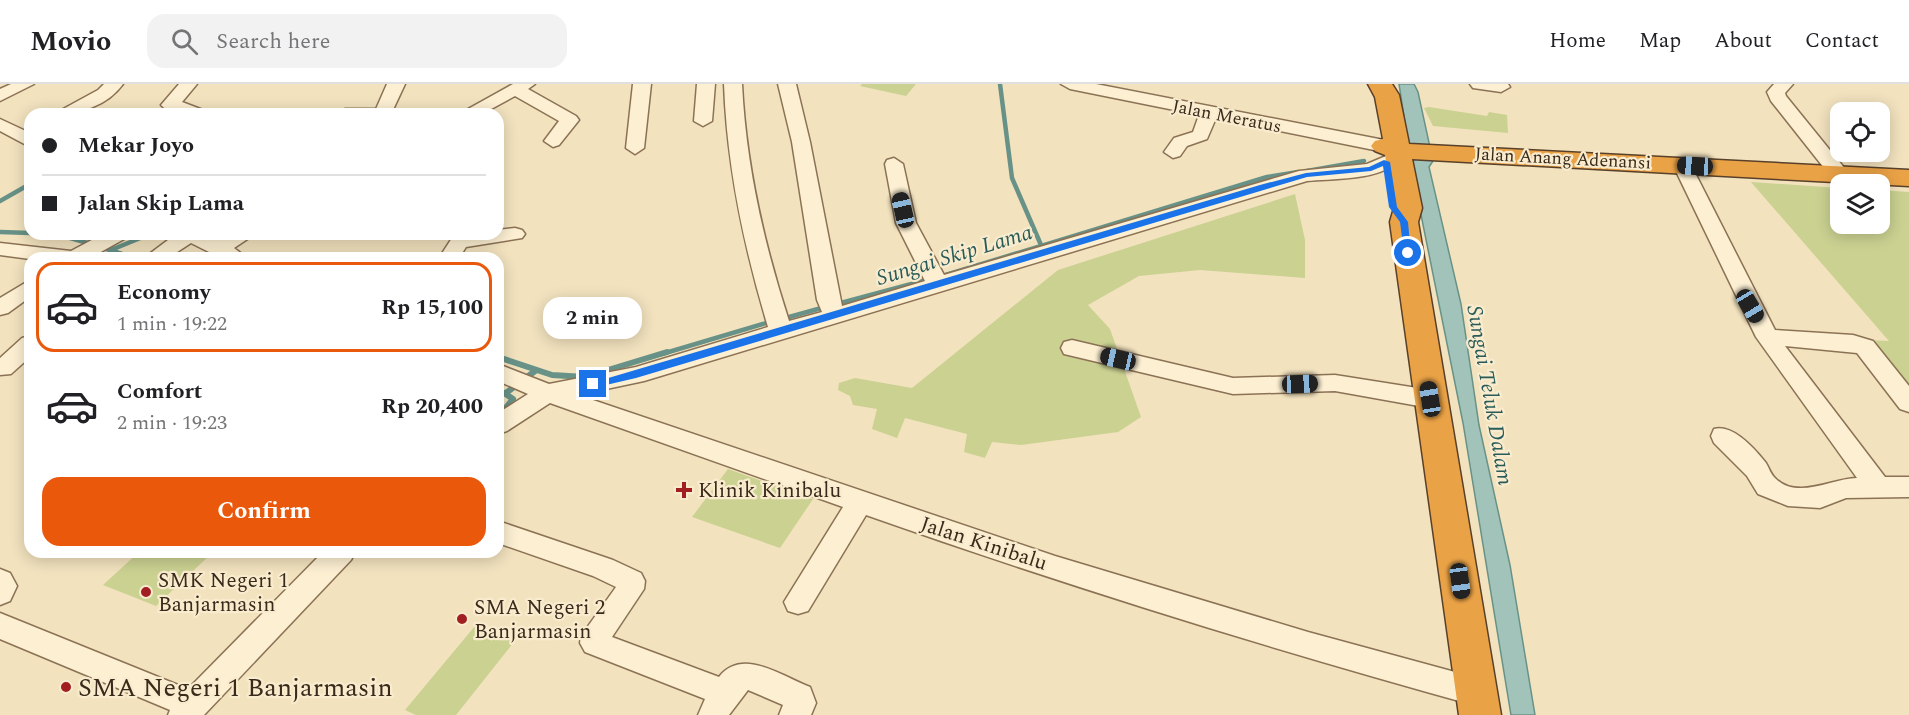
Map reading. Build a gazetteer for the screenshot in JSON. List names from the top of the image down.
{
  "streets": {
    "highway": ["Jalan Anang Adenansi"],
    "street": ["Jalan Meratus", "Jalan Kinibalu"]
  },
  "crossings": [
    ["Jalan Meratus", "Jalan Anang Adenansi"]
  ],
  "water": ["Sungai Skip Lama", "Sungai Teluk Dalam"],
  "places": {
    "health": ["Klinik Kinibalu"],
    "other": ["SMK Negeri 1 Banjarmasin", "SMA Negeri 2 Banjarmasin", "SMA Negeri 1 Banjarmasin"]
  },
  "page": {
    "header": "Movio",
    "search": "Search here",
    "nav": [
      "Home",
      "Map",
      "About",
      "Contact"
    ],
    "banner": ["Mekar Joyo", "Jalan Skip Lama"],
    "list": [
      {
        "name": "Economy",
        "note": "1 min · 19:22",
        "value": "Rp 15,100"
      },
      {
        "name": "Comfort",
        "note": "2 min · 19:23",
        "value": "Rp 20,400"
      }
    ],
    "bubble": "2 min",
    "buttons": "Confirm"
  }
}
